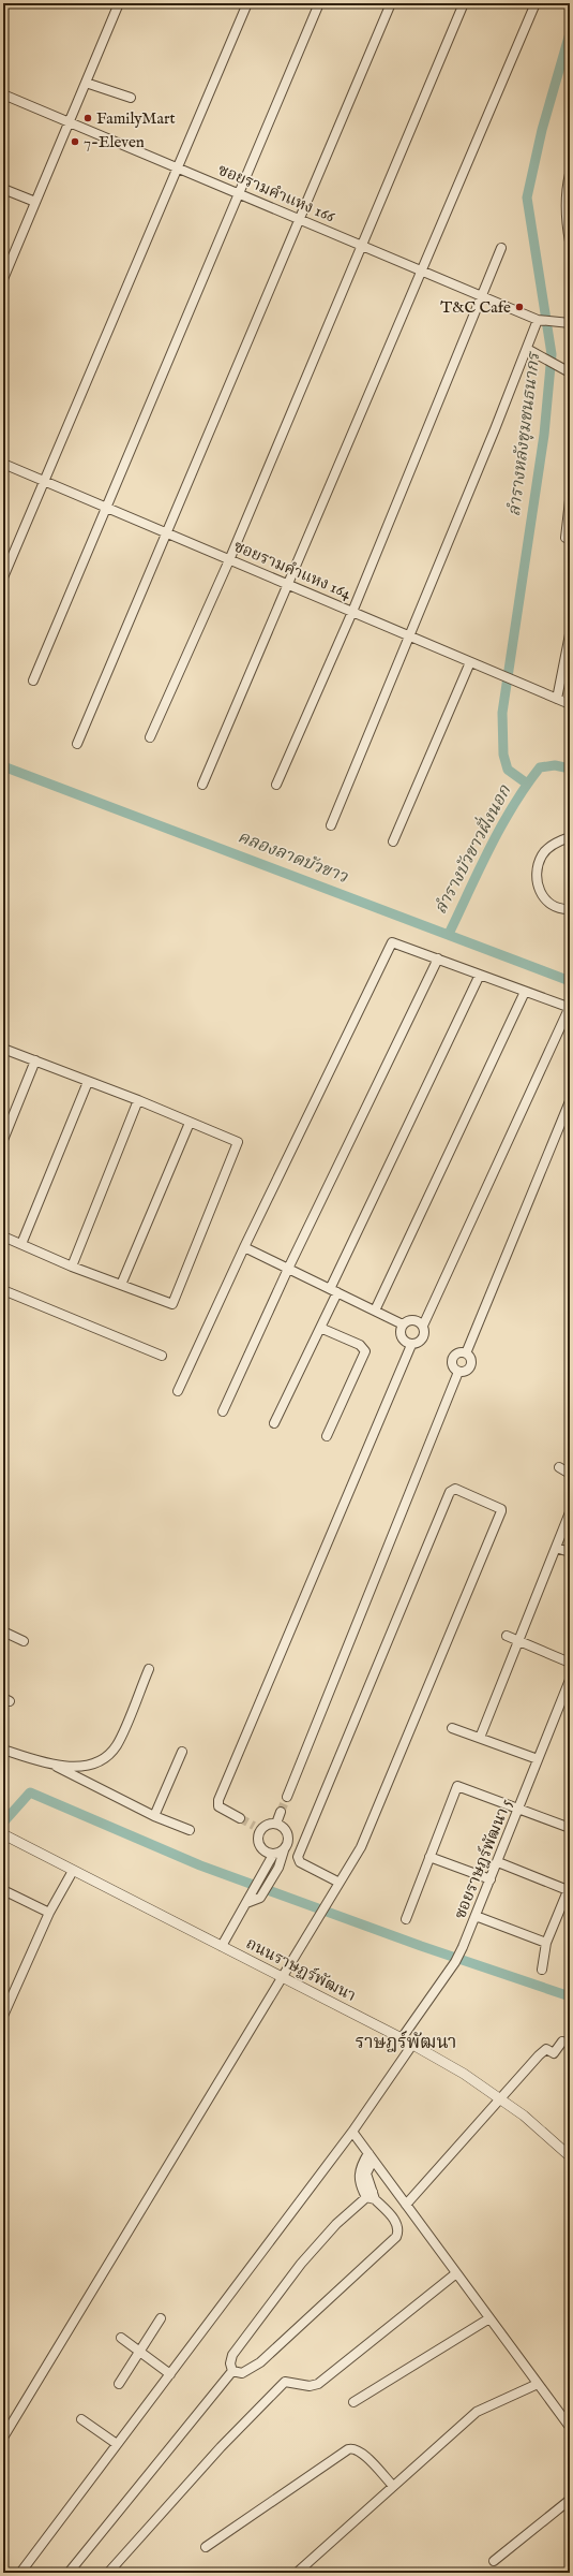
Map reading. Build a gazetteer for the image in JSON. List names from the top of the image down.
{
  "streets": {
    "street": [
      "ซอยรามคำแหง 166",
      "ซอยรามคำแหง 164",
      "ซอยราษฎร์พัฒนา 5",
      "ถนนราษฏร์พัฒนา"
    ]
  },
  "crossings": [
    ["ซอยราษฎร์พัฒนา 5", "ถนนราษฏร์พัฒนา"]
  ],
  "districts": ["ราษฎร์พัฒนา"],
  "water": ["ลำรางหลังชุมชนธนากร", "ลำรางบัวขาวฝั่งนอก", "คลองลาดบัวขาว"],
  "places": ["FamilyMart", "7-Eleven", "T&C Cafe"]
}
